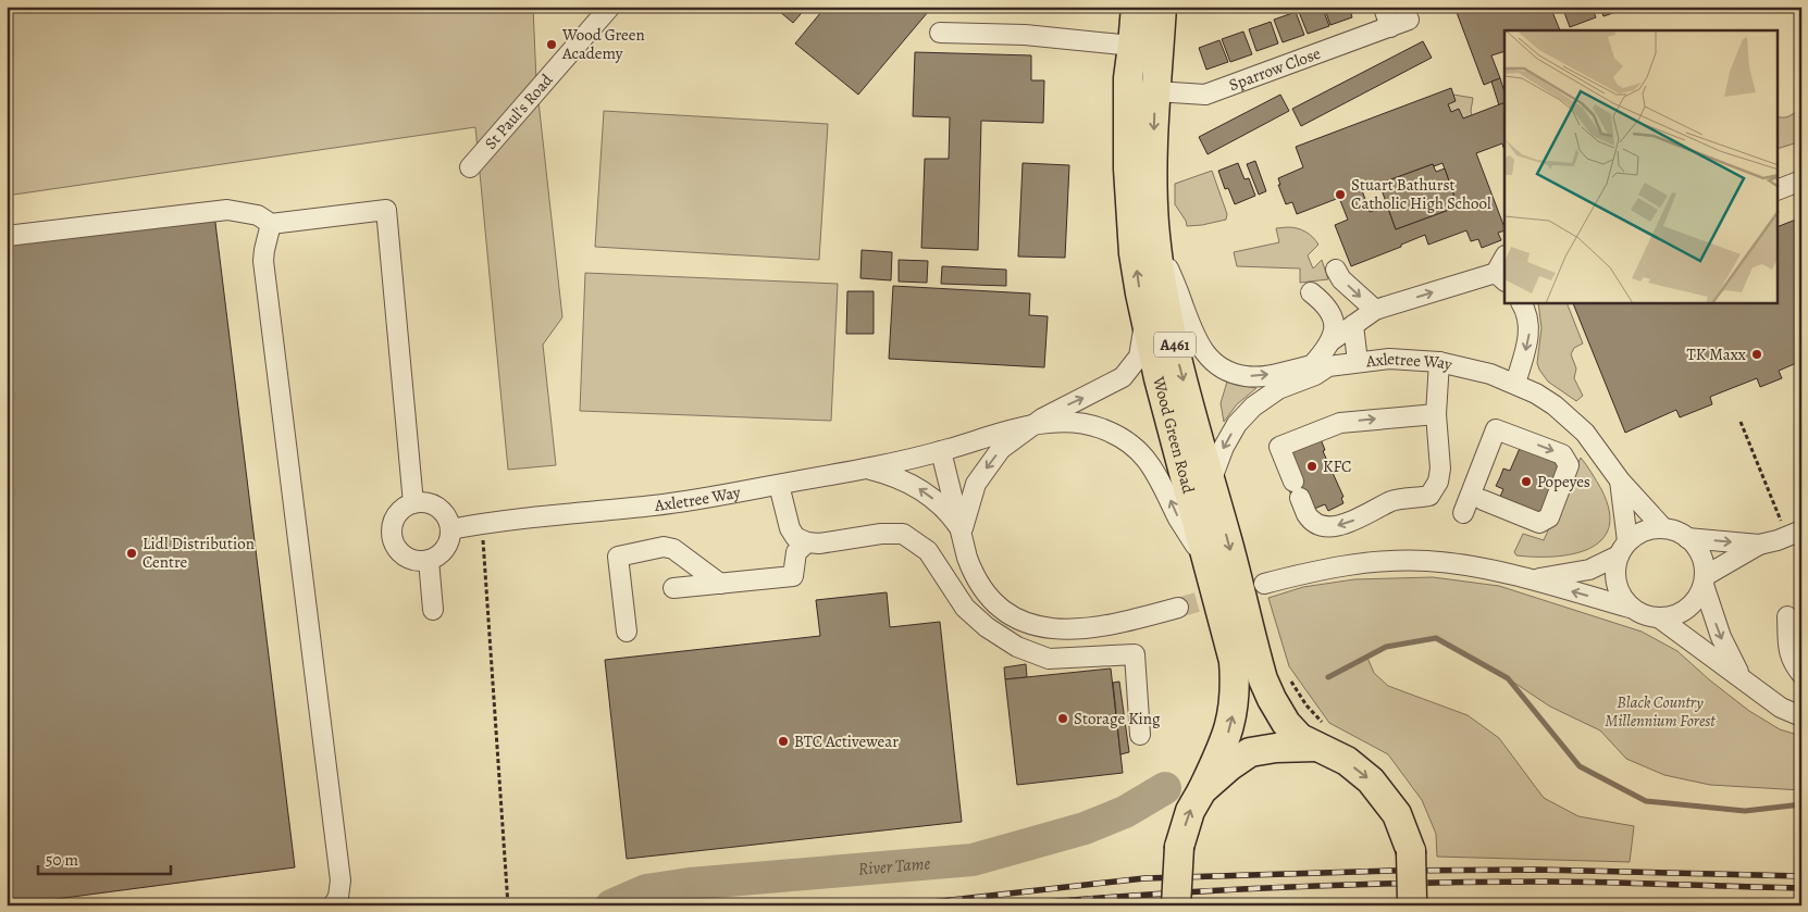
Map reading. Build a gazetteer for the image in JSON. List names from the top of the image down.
{
  "streets": {
    "highway": ["A461", "Wood Green Road"],
    "street": ["Sparrow Close", "St Paul's Road", "Axletree Way"]
  },
  "crossings": [
    ["Sparrow Close", "Wood Green Road"],
    ["Axletree Way", "Wood Green Road"]
  ],
  "water": ["River Tame"],
  "parks": ["Black Country Millennium Forest"],
  "places": [
    "Wood Green Academy",
    "Stuart Bathurst Catholic High School",
    "TK Maxx",
    "KFC",
    "Popeyes",
    "Lidl Distribution Centre",
    "Storage King",
    "BTC Activewear"
  ],
  "scale_bar": "50 m"
}
